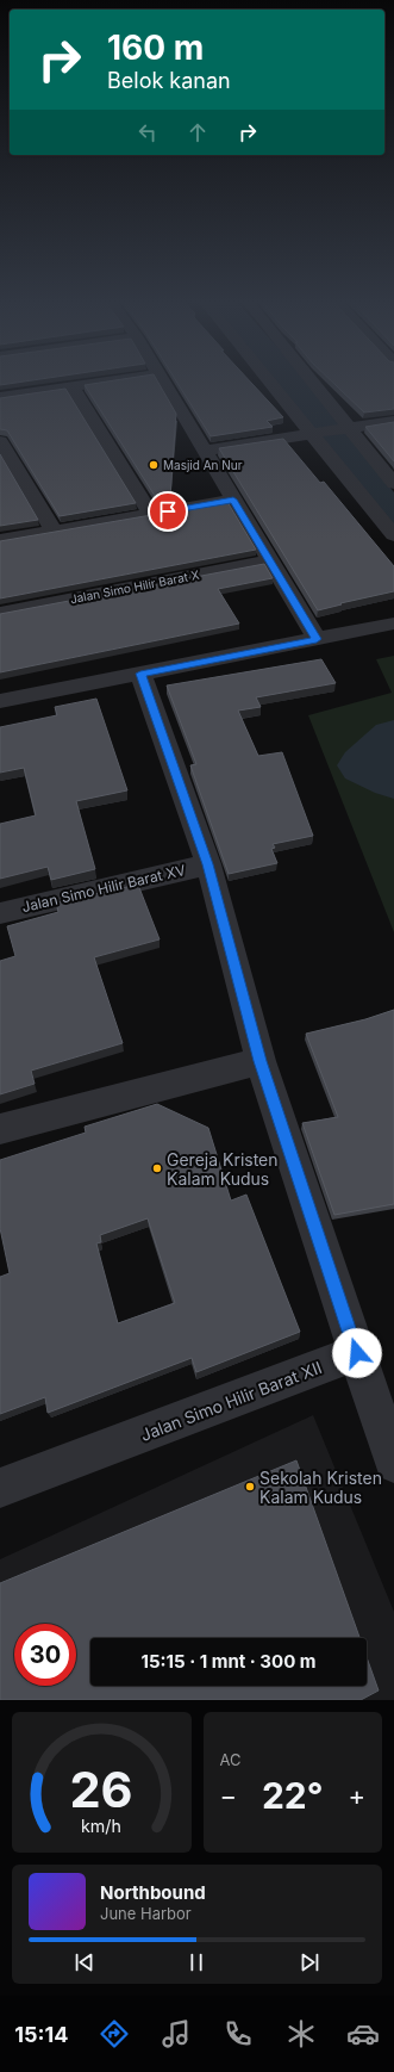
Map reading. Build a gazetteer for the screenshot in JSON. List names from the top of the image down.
{
  "streets": {
    "street": ["Jalan Simo Hilir Barat X", "Jalan Simo Hilir Barat XV", "Jalan Simo Hilir Barat XII"]
  },
  "places": ["Masjid An Nur", "Gereja Kristen Kalam Kudus", "Sekolah Kristen Kalam Kudus"],
  "page": {
    "turn": ["160 m", "Belok kanan"],
    "limit": "30",
    "trip": "15:15 · 1 mnt · 300 m",
    "tile": "AC",
    "heat": ["−", "22°", "+"],
    "song": ["Northbound", "June Harbor"],
    "tabs": "15:14",
    "gauge": ["26", "km/h"]
  }
}
